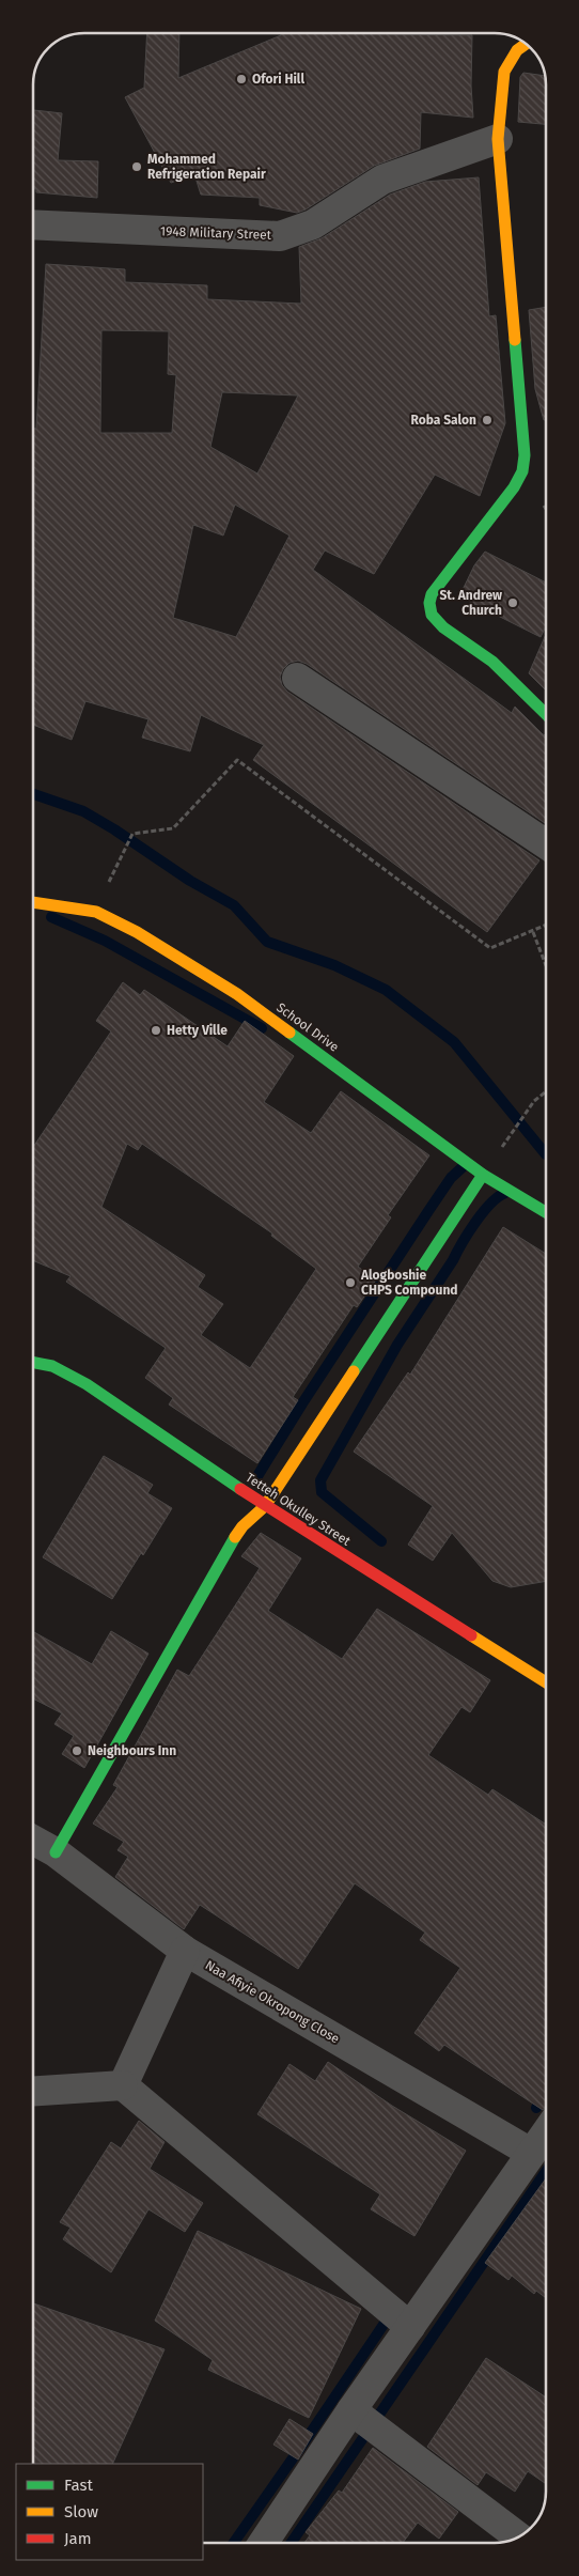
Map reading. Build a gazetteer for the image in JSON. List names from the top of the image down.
{
  "streets": {
    "street": [
      "1948 Military Street",
      "School Drive",
      "Tetteh Okulley Street",
      "Naa Afiyie Okropong Close"
    ]
  },
  "places": [
    "Ofori Hill",
    "Mohammed Refrigeration Repair",
    "Roba Salon",
    "St. Andrew Church",
    "Hetty Ville",
    "Alogboshie CHPS Compound",
    "Neighbours Inn"
  ],
  "legend": ["Fast", "Slow", "Jam"]
}
